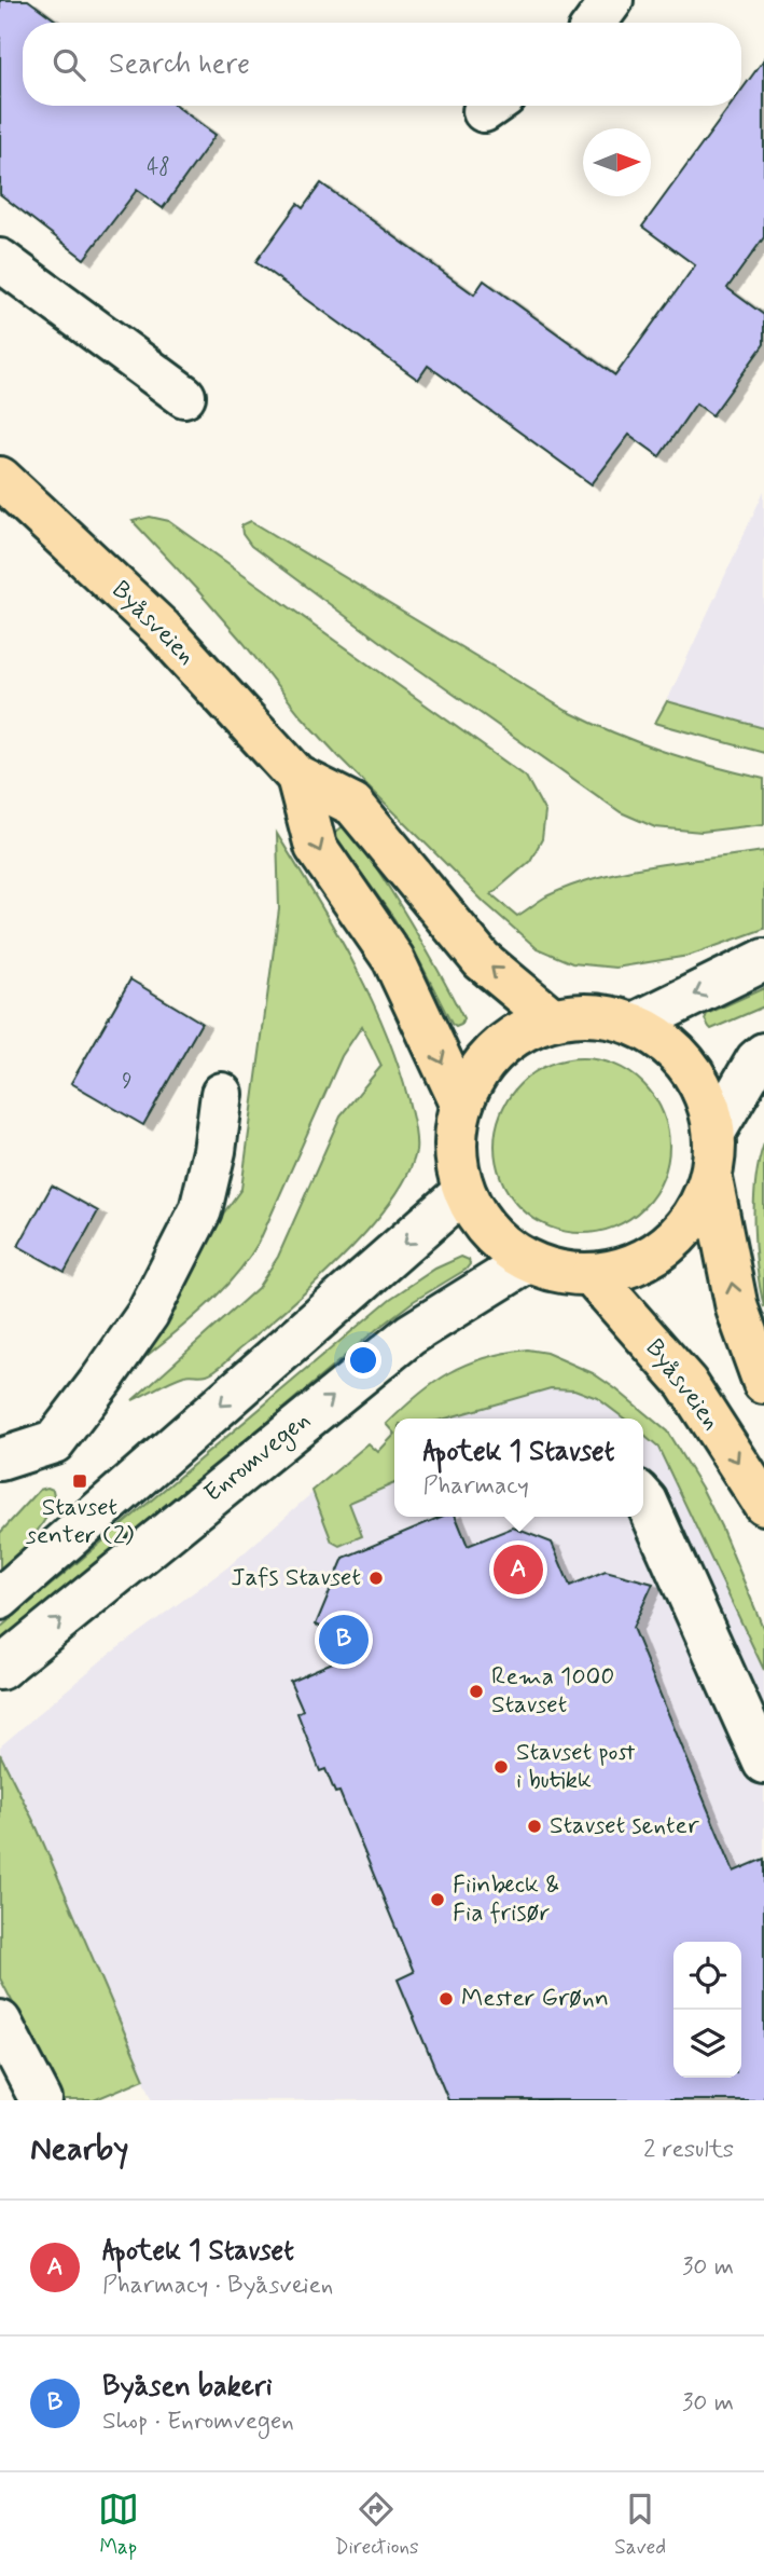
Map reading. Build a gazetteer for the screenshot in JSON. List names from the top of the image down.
{
  "streets": {
    "main road": ["Byåsveien"],
    "street": ["Enromvegen"]
  },
  "crossings": [
    ["Byåsveien", "Enromvegen"]
  ],
  "places": {
    "transit": ["Stavset senter (2)"],
    "other": [
      "Jafs Stavset",
      "Rema 1000 Stavset",
      "Stavset post i butikk",
      "Stavset senter",
      "Fiinbeck & Fia frisør",
      "Mester Grønn"
    ]
  },
  "house_numbers": ["48", "9"],
  "north": "right",
  "page": {
    "search": "Search here",
    "popup": ["Apotek 1 Stavset", "Pharmacy"],
    "pins": ["A", "B"],
    "heading": ["Nearby", "2 results"],
    "list": [
      {
        "mark": "A",
        "name": "Apotek 1 Stavset",
        "note": "Pharmacy · Byåsveien",
        "value": "30 m"
      },
      {
        "mark": "B",
        "name": "Byåsen bakeri",
        "note": "Shop · Enromvegen",
        "value": "30 m"
      }
    ],
    "nav": ["Map", "Directions", "Saved"]
  }
}
